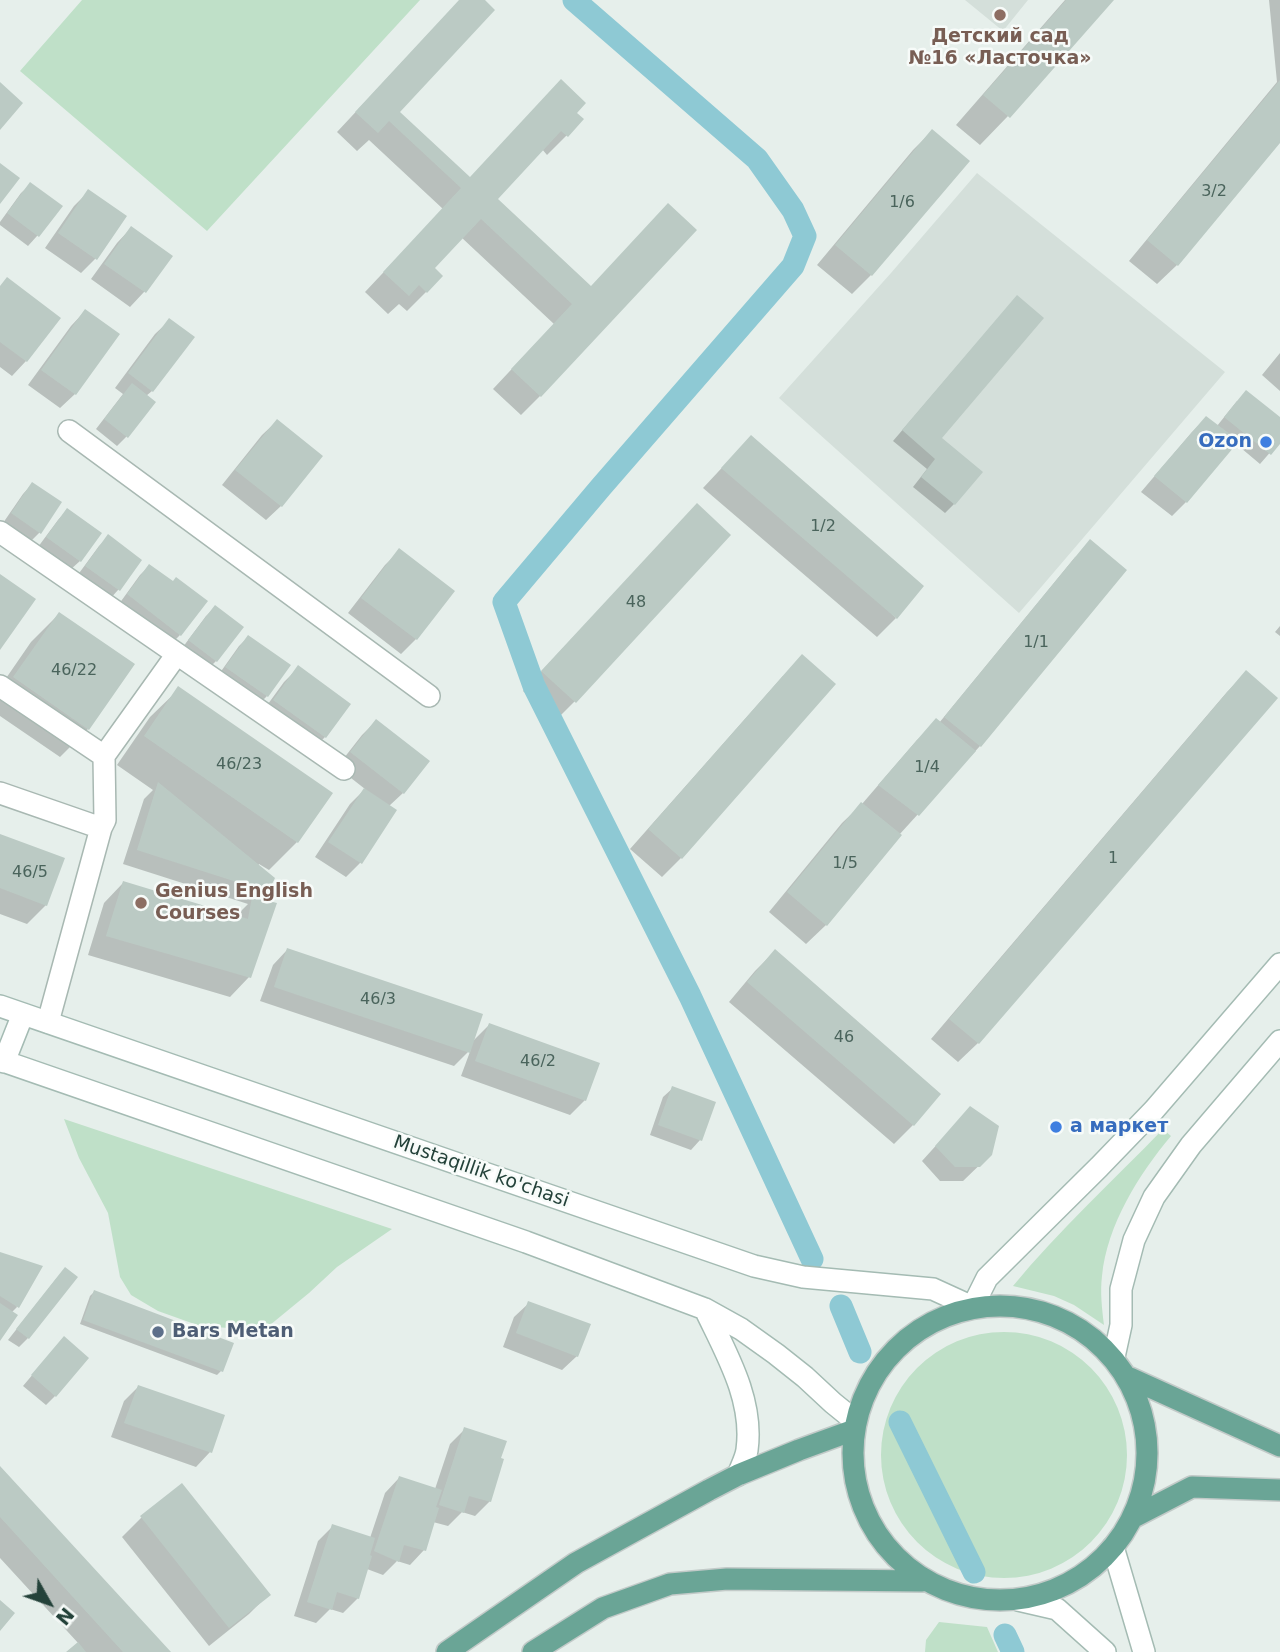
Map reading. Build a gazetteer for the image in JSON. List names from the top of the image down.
{
  "streets": {
    "main road": ["Mustaqillik ko'chasi"]
  },
  "places": [
    "Детский сад №16 «Ласточка»",
    "Ozon",
    "Genius English Courses",
    "а маркет",
    "Bars Metan"
  ],
  "house_numbers": [
    "3/2",
    "1/6",
    "1/2",
    "48",
    "1/1",
    "46/22",
    "46/23",
    "1/4",
    "1",
    "1/5",
    "46/5",
    "46/3",
    "46",
    "46/2"
  ],
  "north": "bottom right"
}
